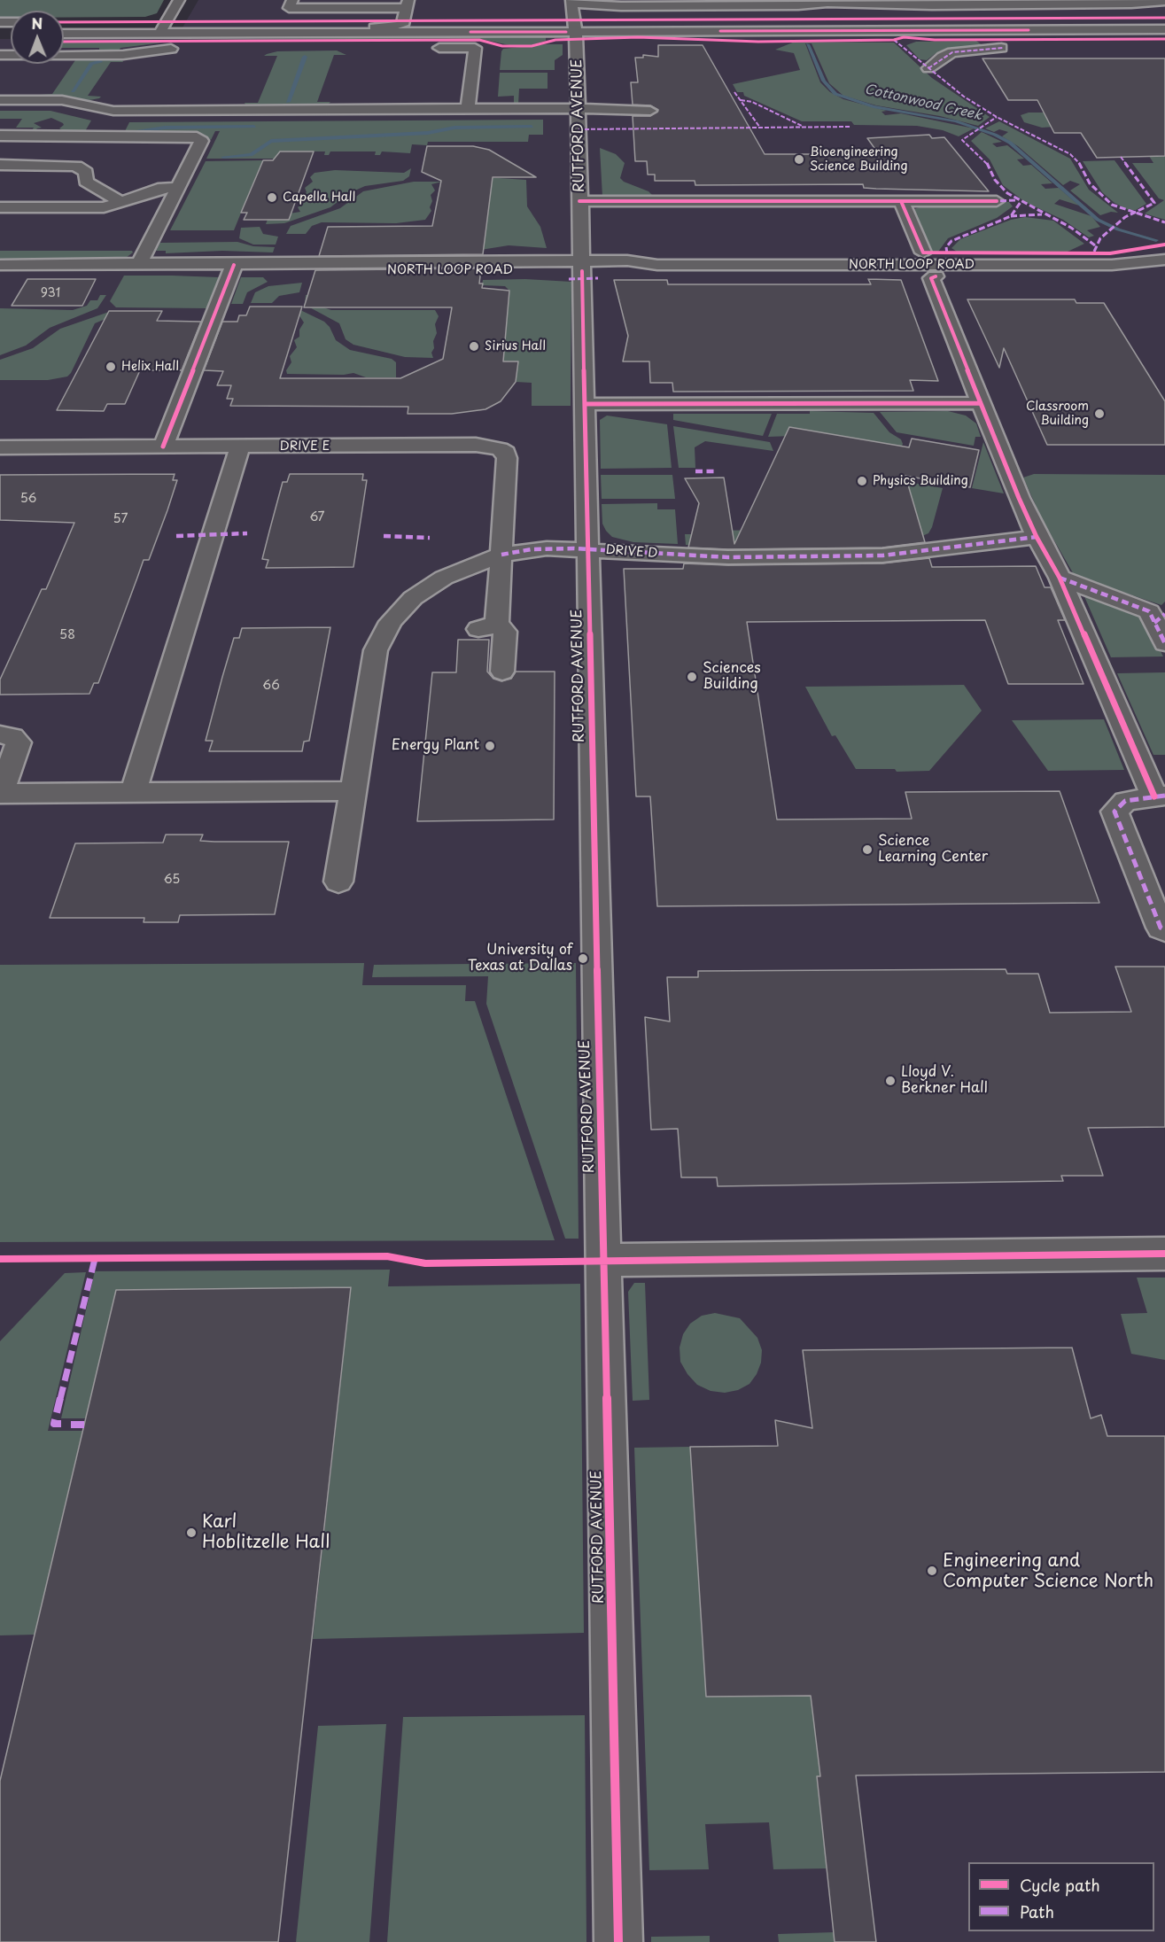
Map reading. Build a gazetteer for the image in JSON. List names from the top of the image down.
{
  "streets": {
    "street": [
      "RUTFORD AVENUE",
      "NORTH LOOP ROAD",
      "DRIVE E",
      "DRIVE D"
    ]
  },
  "crossings": [
    ["RUTFORD AVENUE", "NORTH LOOP ROAD"],
    ["RUTFORD AVENUE", "DRIVE D"],
    ["DRIVE E", "DRIVE D"]
  ],
  "water": ["Cottonwood Creek"],
  "places": [
    "Bioengineering Science Building",
    "Capella Hall",
    "Sirius Hall",
    "Helix Hall",
    "Classroom Building",
    "Physics Building",
    "Sciences Building",
    "Energy Plant",
    "Science Learning Center",
    "University of Texas at Dallas",
    "Lloyd V. Berkner Hall",
    "Karl Hoblitzelle Hall",
    "Engineering and Computer Science North"
  ],
  "house_numbers": [
    "931",
    "56",
    "67",
    "57",
    "58",
    "66",
    "65"
  ],
  "legend": ["Cycle path", "Path"],
  "north": "top"
}
